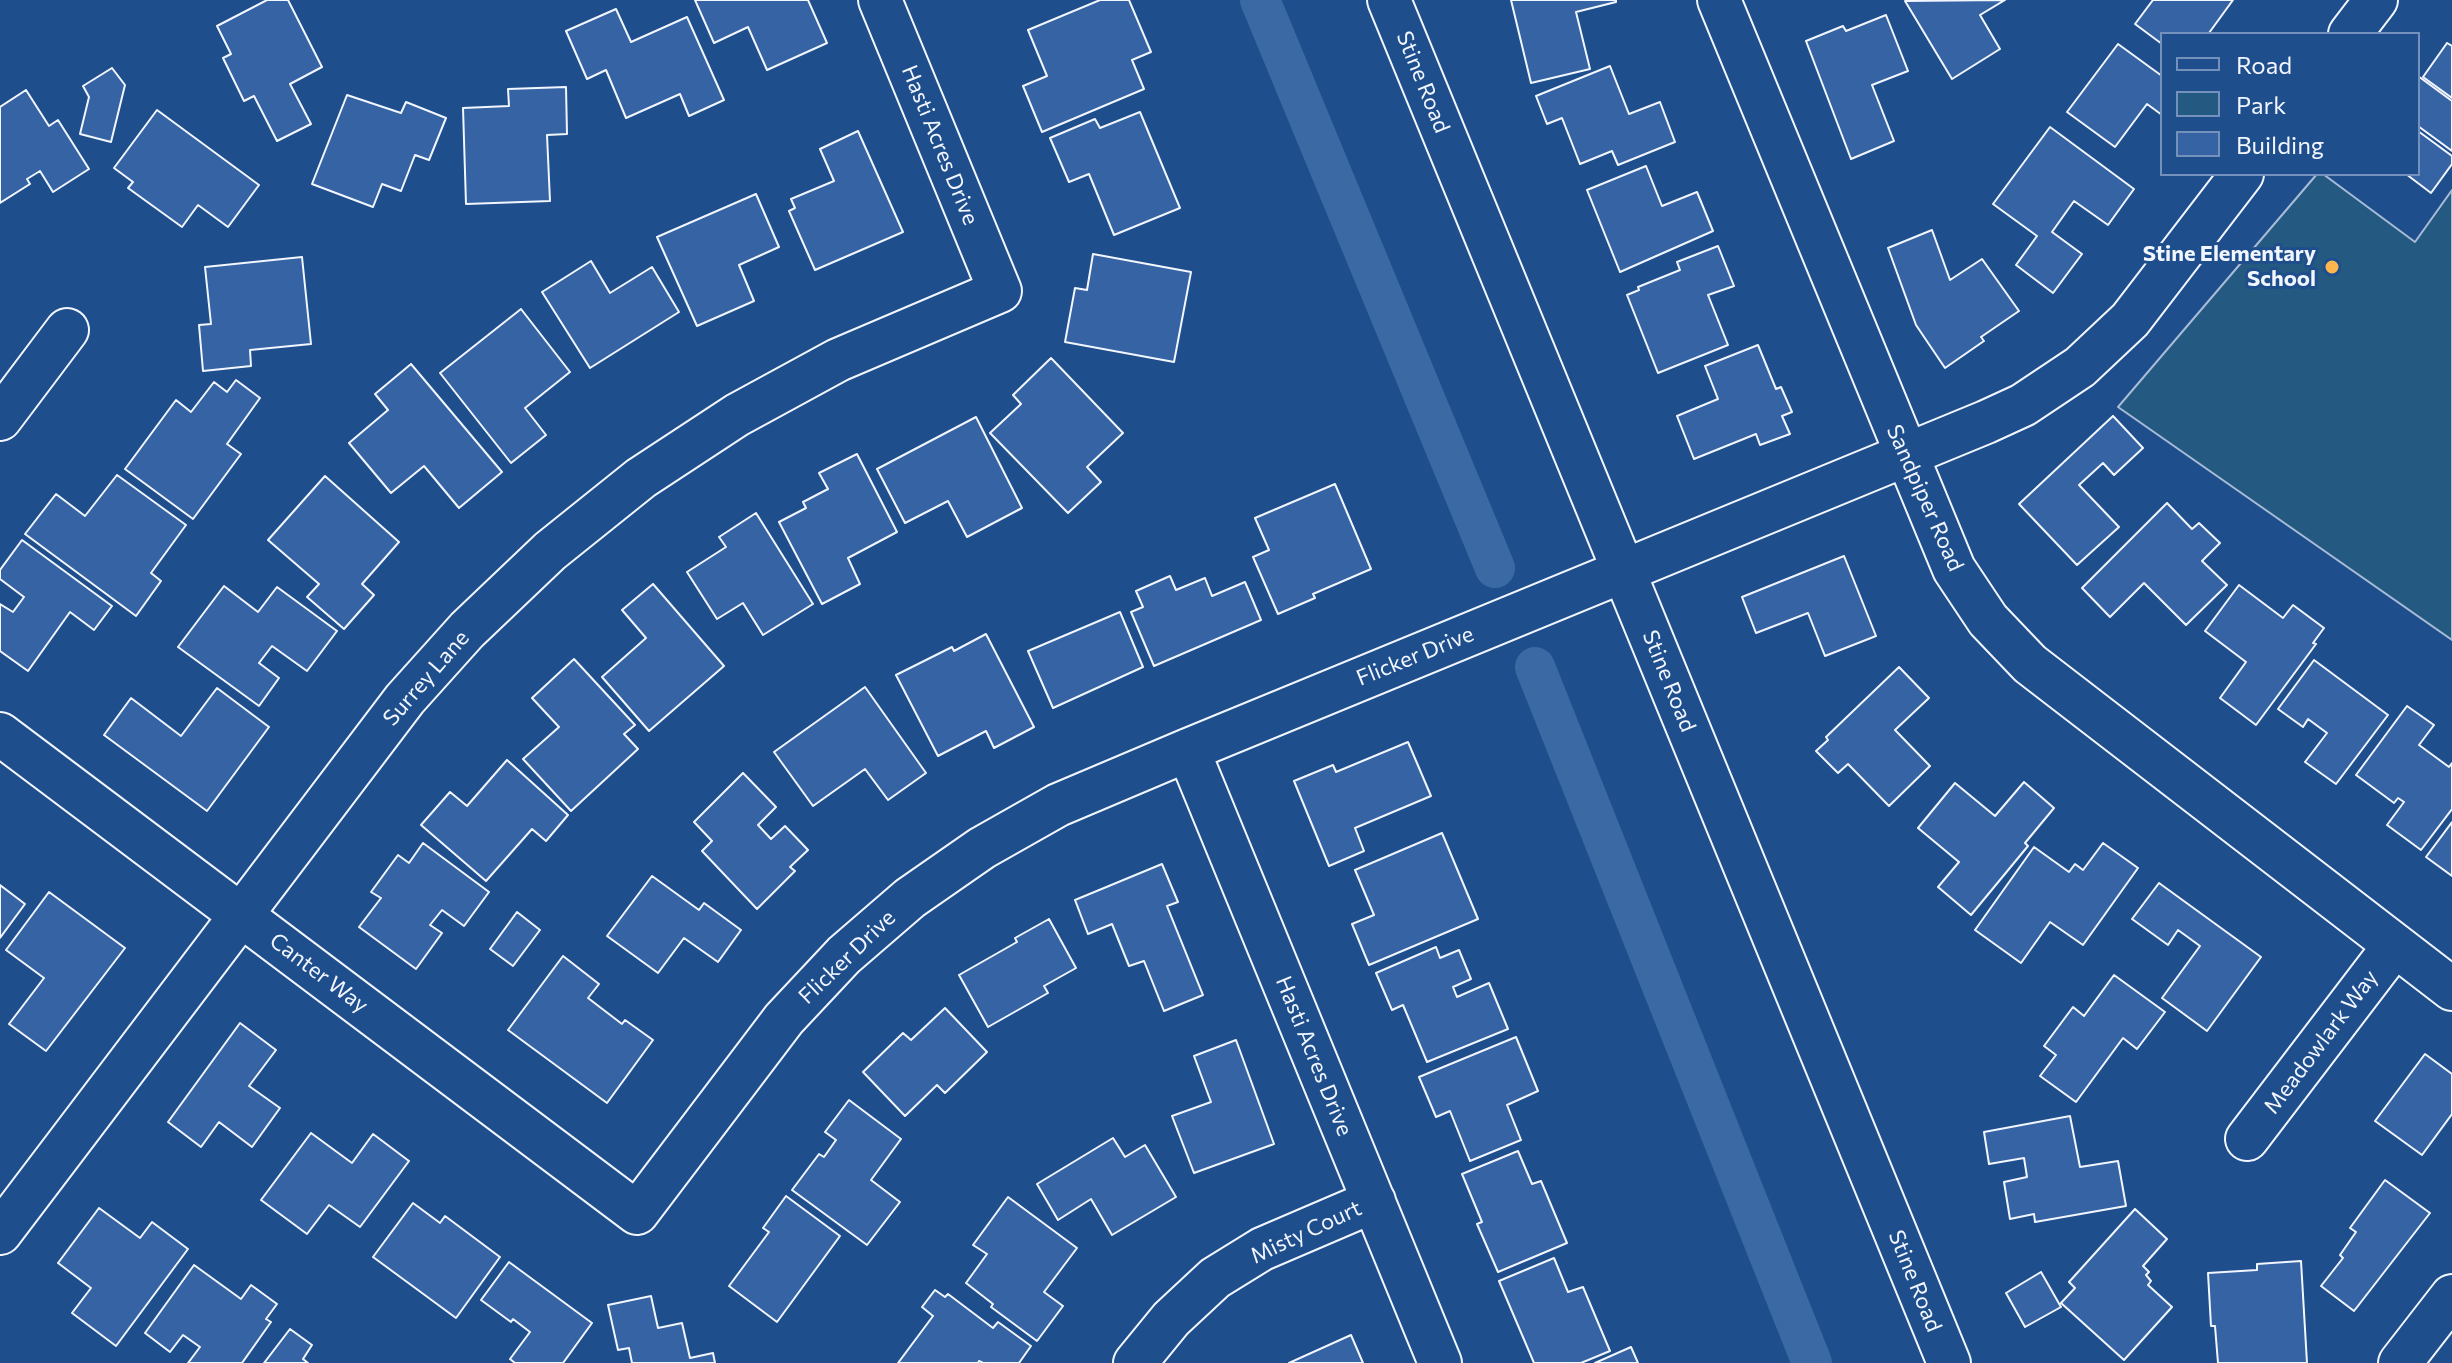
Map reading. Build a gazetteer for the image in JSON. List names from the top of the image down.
{
  "streets": {
    "street": [
      "Stine Road",
      "Hasti Acres Drive",
      "Sandpiper Road",
      "Flicker Drive",
      "Surrey Lane",
      "Canter Way",
      "Meadowlark Way",
      "Misty Court"
    ]
  },
  "crossings": [
    ["Stine Road", "Flicker Drive"],
    ["Hasti Acres Drive", "Flicker Drive"],
    ["Hasti Acres Drive", "Surrey Lane"],
    ["Hasti Acres Drive", "Misty Court"],
    ["Sandpiper Road", "Flicker Drive"],
    ["Sandpiper Road", "Meadowlark Way"],
    ["Flicker Drive", "Canter Way"],
    ["Surrey Lane", "Canter Way"]
  ],
  "places": ["Stine Elementary School"],
  "legend": ["Road", "Park", "Building"]
}
